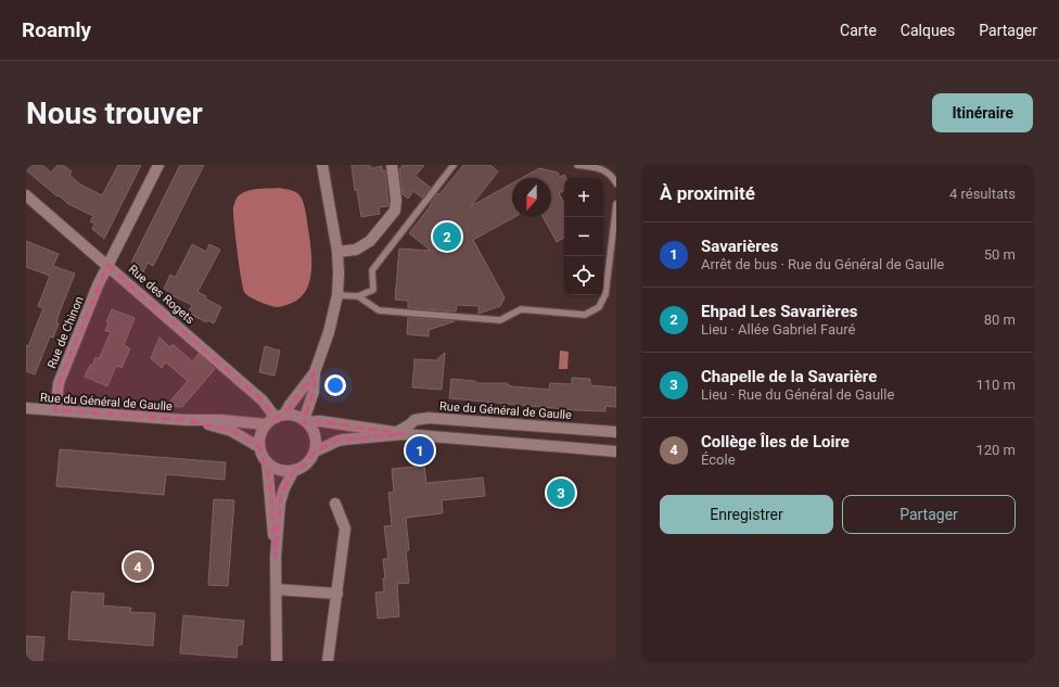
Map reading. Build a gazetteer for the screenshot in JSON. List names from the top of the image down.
{
  "streets": {
    "street": ["Rue des Rogets", "Rue de Chinon", "Rue du Général de Gaulle"]
  },
  "crossings": [
    ["Rue des Rogets", "Rue de Chinon"],
    ["Rue des Rogets", "Rue du Général de Gaulle"],
    ["Rue de Chinon", "Rue du Général de Gaulle"]
  ],
  "north": "bottom",
  "page": {
    "header": "Roamly",
    "nav": ["Carte", "Calques", "Partager"],
    "buttons": [
      "Itinéraire",
      ["Enregistrer", "Partager"]
    ],
    "title": "Nous trouver",
    "heading": ["À proximité", "4 résultats"],
    "map_buttons": ["+", "−"],
    "pins": [
      "2",
      "1",
      "3",
      "4"
    ],
    "list": [
      {
        "mark": "1",
        "name": "Savarières",
        "note": "Arrêt de bus · Rue du Général de Gaulle",
        "value": "50 m"
      },
      {
        "mark": "2",
        "name": "Ehpad Les Savarières",
        "note": "Lieu · Allée Gabriel Fauré",
        "value": "80 m"
      },
      {
        "mark": "3",
        "name": "Chapelle de la Savarière",
        "note": "Lieu · Rue du Général de Gaulle",
        "value": "110 m"
      },
      {
        "mark": "4",
        "name": "Collège Îles de Loire",
        "note": "École",
        "value": "120 m"
      }
    ]
  }
}
